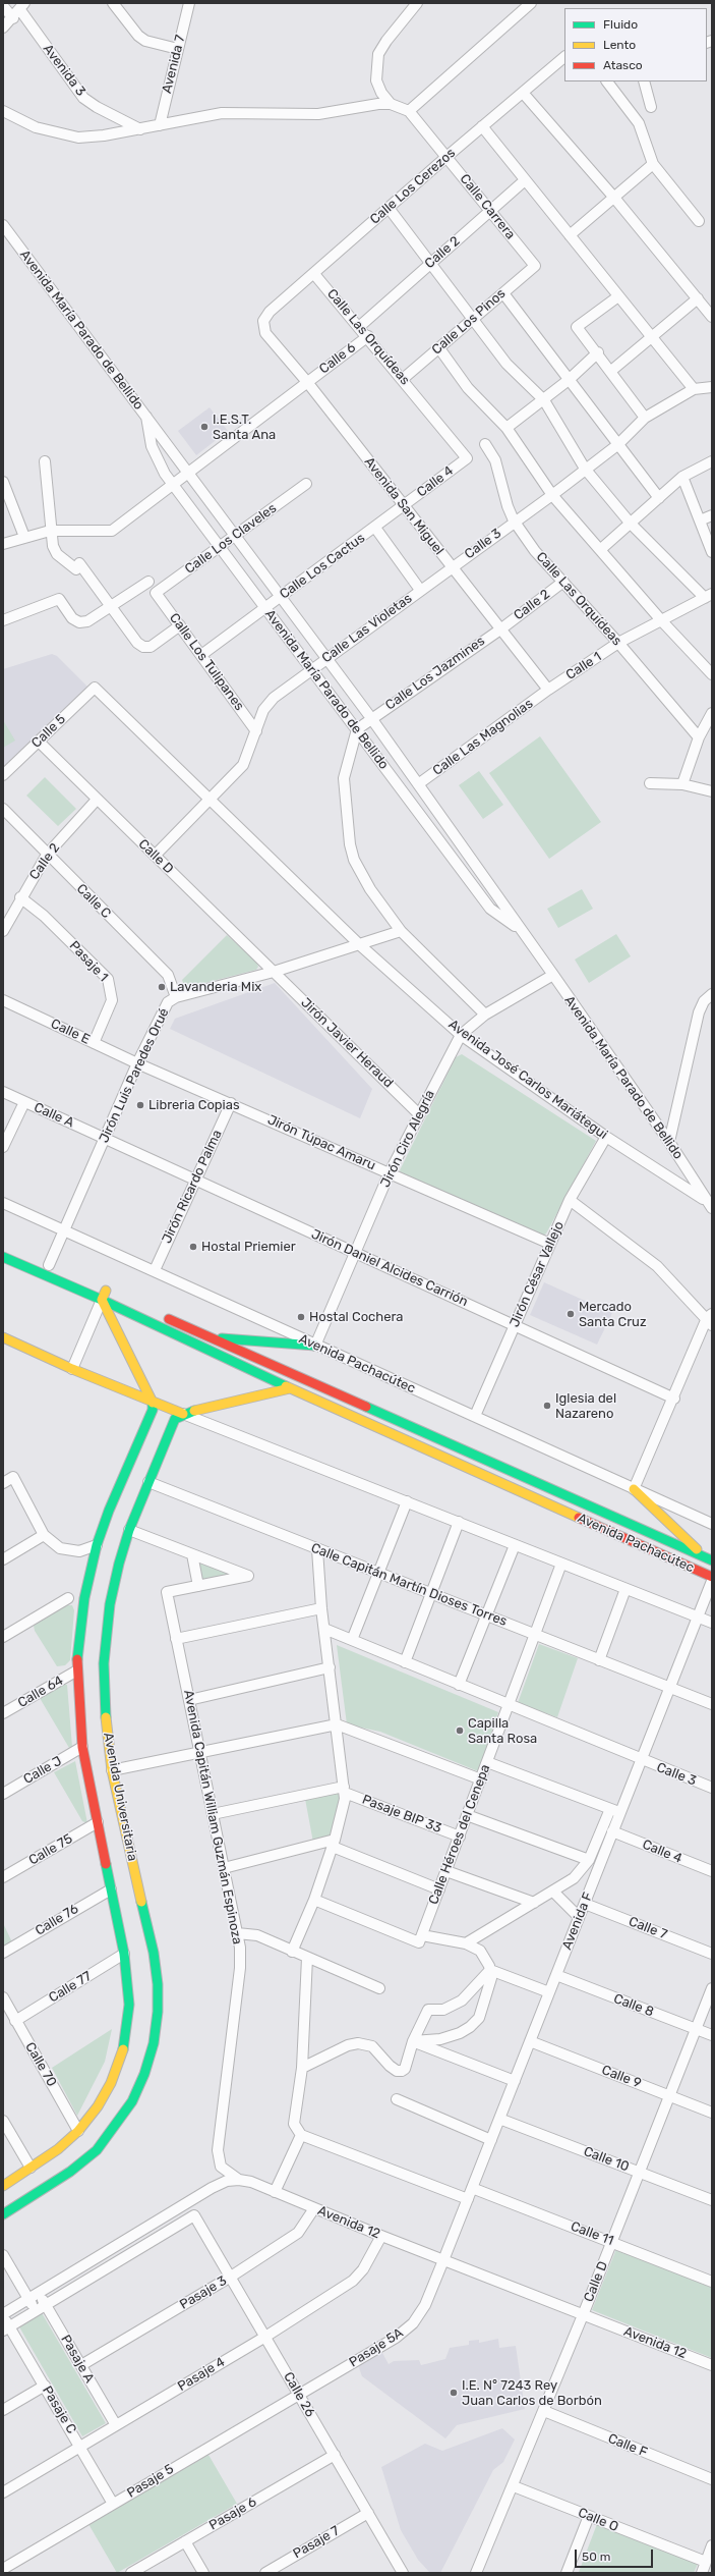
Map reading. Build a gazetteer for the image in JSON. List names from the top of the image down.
{
  "streets": {
    "street": [
      "Avenida 7",
      "Avenida 3",
      "Calle Los Cerezos",
      "Calle Carrera",
      "Calle 2",
      "Calle Los Pinos",
      "Avenida María Parado de Bellido",
      "Calle Las Orquídeas",
      "Calle 6",
      "Calle 4",
      "Avenida San Miguel",
      "Calle Los Claveles",
      "Calle 3",
      "Calle Los Cactus",
      "Calle Las Violetas",
      "Calle Los Tulipanes",
      "Calle 1",
      "Calle Los Jazmines",
      "Calle 5",
      "Calle Las Magnolias",
      "Calle D",
      "Calle C",
      "Pasaje 1",
      "Calle E",
      "Jirón Javier Heraud",
      "Jirón Luis Paredes Orué",
      "Avenida José Carlos Mariátegui",
      "Calle A",
      "Jirón Ciro Alegría",
      "Jirón Túpac Amaru",
      "Jirón Ricardo Palma",
      "Jirón Daniel Alcides Carrión",
      "Jirón César Vallejo",
      "Avenida Pachacútec",
      "Calle Capitán Martín Dioses Torres",
      "Calle 64",
      "Calle J",
      "Avenida Universitaria",
      "Pasaje BIP 33",
      "Avenida Capitán William Guzmán Espinoza",
      "Calle Héroes del Cenepa",
      "Calle 75",
      "Calle 76",
      "Avenida F",
      "Calle 7",
      "Calle 77",
      "Calle 8",
      "Calle 70",
      "Calle 9",
      "Calle 10",
      "Avenida 12",
      "Calle 11",
      "Pasaje 3",
      "Pasaje 5A",
      "Pasaje A",
      "Pasaje 4",
      "Calle 26",
      "Pasaje C",
      "Calle F",
      "Pasaje 5",
      "Pasaje 6",
      "Calle O",
      "Pasaje 7"
    ]
  },
  "crossings": [
    ["Calle Los Cerezos", "Calle Carrera"],
    ["Calle Los Cerezos", "Calle Las Orquídeas"],
    ["Calle Los Cerezos", "Avenida San Miguel"],
    ["Calle Carrera", "Calle 2"],
    ["Calle Carrera", "Calle Los Pinos"],
    ["Calle 2", "Calle Las Orquídeas"],
    ["Calle 2", "Avenida San Miguel"],
    ["Calle 2", "Calle Los Jazmines"],
    ["Calle 2", "Calle D"],
    ["Calle 2", "Calle C"],
    ["Calle 2", "Pasaje 1"],
    ["Calle Los Pinos", "Calle Las Orquídeas"],
    ["Avenida María Parado de Bellido", "Calle 6"],
    ["Avenida María Parado de Bellido", "Calle Los Claveles"],
    ["Avenida María Parado de Bellido", "Calle Los Cactus"],
    ["Avenida María Parado de Bellido", "Calle Las Violetas"],
    ["Avenida María Parado de Bellido", "Calle Los Jazmines"],
    ["Avenida María Parado de Bellido", "Calle Las Magnolias"],
    ["Avenida María Parado de Bellido", "Avenida José Carlos Mariátegui"],
    ["Avenida María Parado de Bellido", "Jirón Ciro Alegría"],
    ["Calle Las Orquídeas", "Calle 6"],
    ["Calle Las Orquídeas", "Calle 4"],
    ["Calle Las Orquídeas", "Calle 3"],
    ["Calle Las Orquídeas", "Calle 1"],
    ["Calle 6", "Avenida San Miguel"],
    ["Calle 4", "Avenida San Miguel"],
    ["Calle 4", "Calle Los Cactus"],
    ["Calle 4", "Avenida F"],
    ["Avenida San Miguel", "Calle 3"],
    ["Avenida San Miguel", "Calle Los Cactus"],
    ["Avenida San Miguel", "Calle Las Violetas"],
    ["Avenida San Miguel", "Calle 1"],
    ["Avenida San Miguel", "Calle Los Jazmines"],
    ["Avenida San Miguel", "Calle Las Magnolias"],
    ["Calle Los Claveles", "Calle Los Tulipanes"],
    ["Calle 3", "Calle Las Violetas"],
    ["Calle 3", "Calle Héroes del Cenepa"],
    ["Calle 3", "Avenida F"],
    ["Calle Los Cactus", "Calle Los Tulipanes"],
    ["Calle Las Violetas", "Calle Los Tulipanes"],
    ["Calle Las Violetas", "Calle D"],
    ["Calle Las Violetas", "Avenida José Carlos Mariátegui"],
    ["Calle 1", "Calle Las Magnolias"],
    ["Calle 5", "Calle D"],
    ["Calle 5", "Avenida José Carlos Mariátegui"],
    ["Calle D", "Jirón Javier Heraud"],
    ["Calle D", "Jirón Luis Paredes Orué"],
    ["Calle D", "Calle 8"],
    ["Calle D", "Calle 9"],
    ["Calle D", "Calle 10"],
    ["Calle D", "Avenida 12"],
    ["Calle D", "Calle 11"],
    ["Calle D", "Calle F"],
    ["Calle D", "Calle O"],
    ["Calle C", "Jirón Luis Paredes Orué"],
    ["Pasaje 1", "Calle E"],
    ["Calle E", "Jirón Luis Paredes Orué"],
    ["Calle E", "Jirón Túpac Amaru"],
    ["Jirón Javier Heraud", "Jirón Luis Paredes Orué"],
    ["Jirón Javier Heraud", "Jirón Ciro Alegría"],
    ["Jirón Luis Paredes Orué", "Avenida José Carlos Mariátegui"],
    ["Jirón Luis Paredes Orué", "Calle A"],
    ["Jirón Luis Paredes Orué", "Jirón Túpac Amaru"],
    ["Jirón Luis Paredes Orué", "Jirón Daniel Alcides Carrión"],
    ["Jirón Luis Paredes Orué", "Avenida Pachacútec"],
    ["Avenida José Carlos Mariátegui", "Jirón Ciro Alegría"],
    ["Avenida José Carlos Mariátegui", "Jirón César Vallejo"],
    ["Calle A", "Jirón Daniel Alcides Carrión"],
    ["Jirón Ciro Alegría", "Jirón Túpac Amaru"],
    ["Jirón Ciro Alegría", "Jirón Daniel Alcides Carrión"],
    ["Jirón Ciro Alegría", "Avenida Pachacútec"],
    ["Jirón Túpac Amaru", "Jirón Ricardo Palma"],
    ["Jirón Túpac Amaru", "Jirón César Vallejo"],
    ["Jirón Ricardo Palma", "Jirón Daniel Alcides Carrión"],
    ["Jirón Ricardo Palma", "Avenida Pachacútec"],
    ["Jirón Daniel Alcides Carrión", "Jirón César Vallejo"],
    ["Jirón César Vallejo", "Avenida Pachacútec"],
    ["Calle Capitán Martín Dioses Torres", "Avenida Universitaria"],
    ["Calle Capitán Martín Dioses Torres", "Calle Héroes del Cenepa"],
    ["Calle Capitán Martín Dioses Torres", "Avenida F"],
    ["Calle 64", "Avenida Universitaria"],
    ["Calle J", "Avenida Universitaria"],
    ["Avenida Universitaria", "Calle 75"],
    ["Avenida Universitaria", "Calle 76"],
    ["Avenida Universitaria", "Calle 77"],
    ["Avenida Universitaria", "Calle 70"],
    ["Pasaje BIP 33", "Calle Héroes del Cenepa"],
    ["Avenida Capitán William Guzmán Espinoza", "Avenida 12"],
    ["Avenida F", "Calle 7"],
    ["Avenida F", "Calle 8"],
    ["Avenida F", "Calle 9"],
    ["Avenida F", "Calle 10"],
    ["Avenida F", "Avenida 12"],
    ["Avenida F", "Calle 11"],
    ["Avenida F", "Pasaje 5A"],
    ["Calle 77", "Calle 70"],
    ["Avenida 12", "Pasaje 3"],
    ["Avenida 12", "Pasaje 5A"],
    ["Avenida 12", "Pasaje A"],
    ["Avenida 12", "Pasaje 4"],
    ["Avenida 12", "Pasaje C"],
    ["Pasaje 3", "Pasaje A"],
    ["Pasaje 3", "Calle 26"],
    ["Pasaje 5A", "Calle 26"],
    ["Pasaje 5A", "Pasaje 5"],
    ["Pasaje A", "Pasaje 4"],
    ["Pasaje A", "Calle 26"],
    ["Pasaje 4", "Calle 26"],
    ["Pasaje 4", "Pasaje C"],
    ["Calle 26", "Pasaje 5"],
    ["Calle 26", "Pasaje 6"],
    ["Calle 26", "Pasaje 7"],
    ["Pasaje C", "Pasaje 5"]
  ],
  "places": [
    "I.E.S.T. Santa Ana",
    "Lavanderia Mix",
    "Libreria Copias",
    "Hostal Priemier",
    "Mercado Santa Cruz",
    "Hostal Cochera",
    "Iglesia del Nazareno",
    "Capilla Santa Rosa",
    "I.E. N° 7243 Rey Juan Carlos de Borbón"
  ],
  "legend": ["Fluido", "Lento", "Atasco"],
  "scale_bar": "50 m"
}
